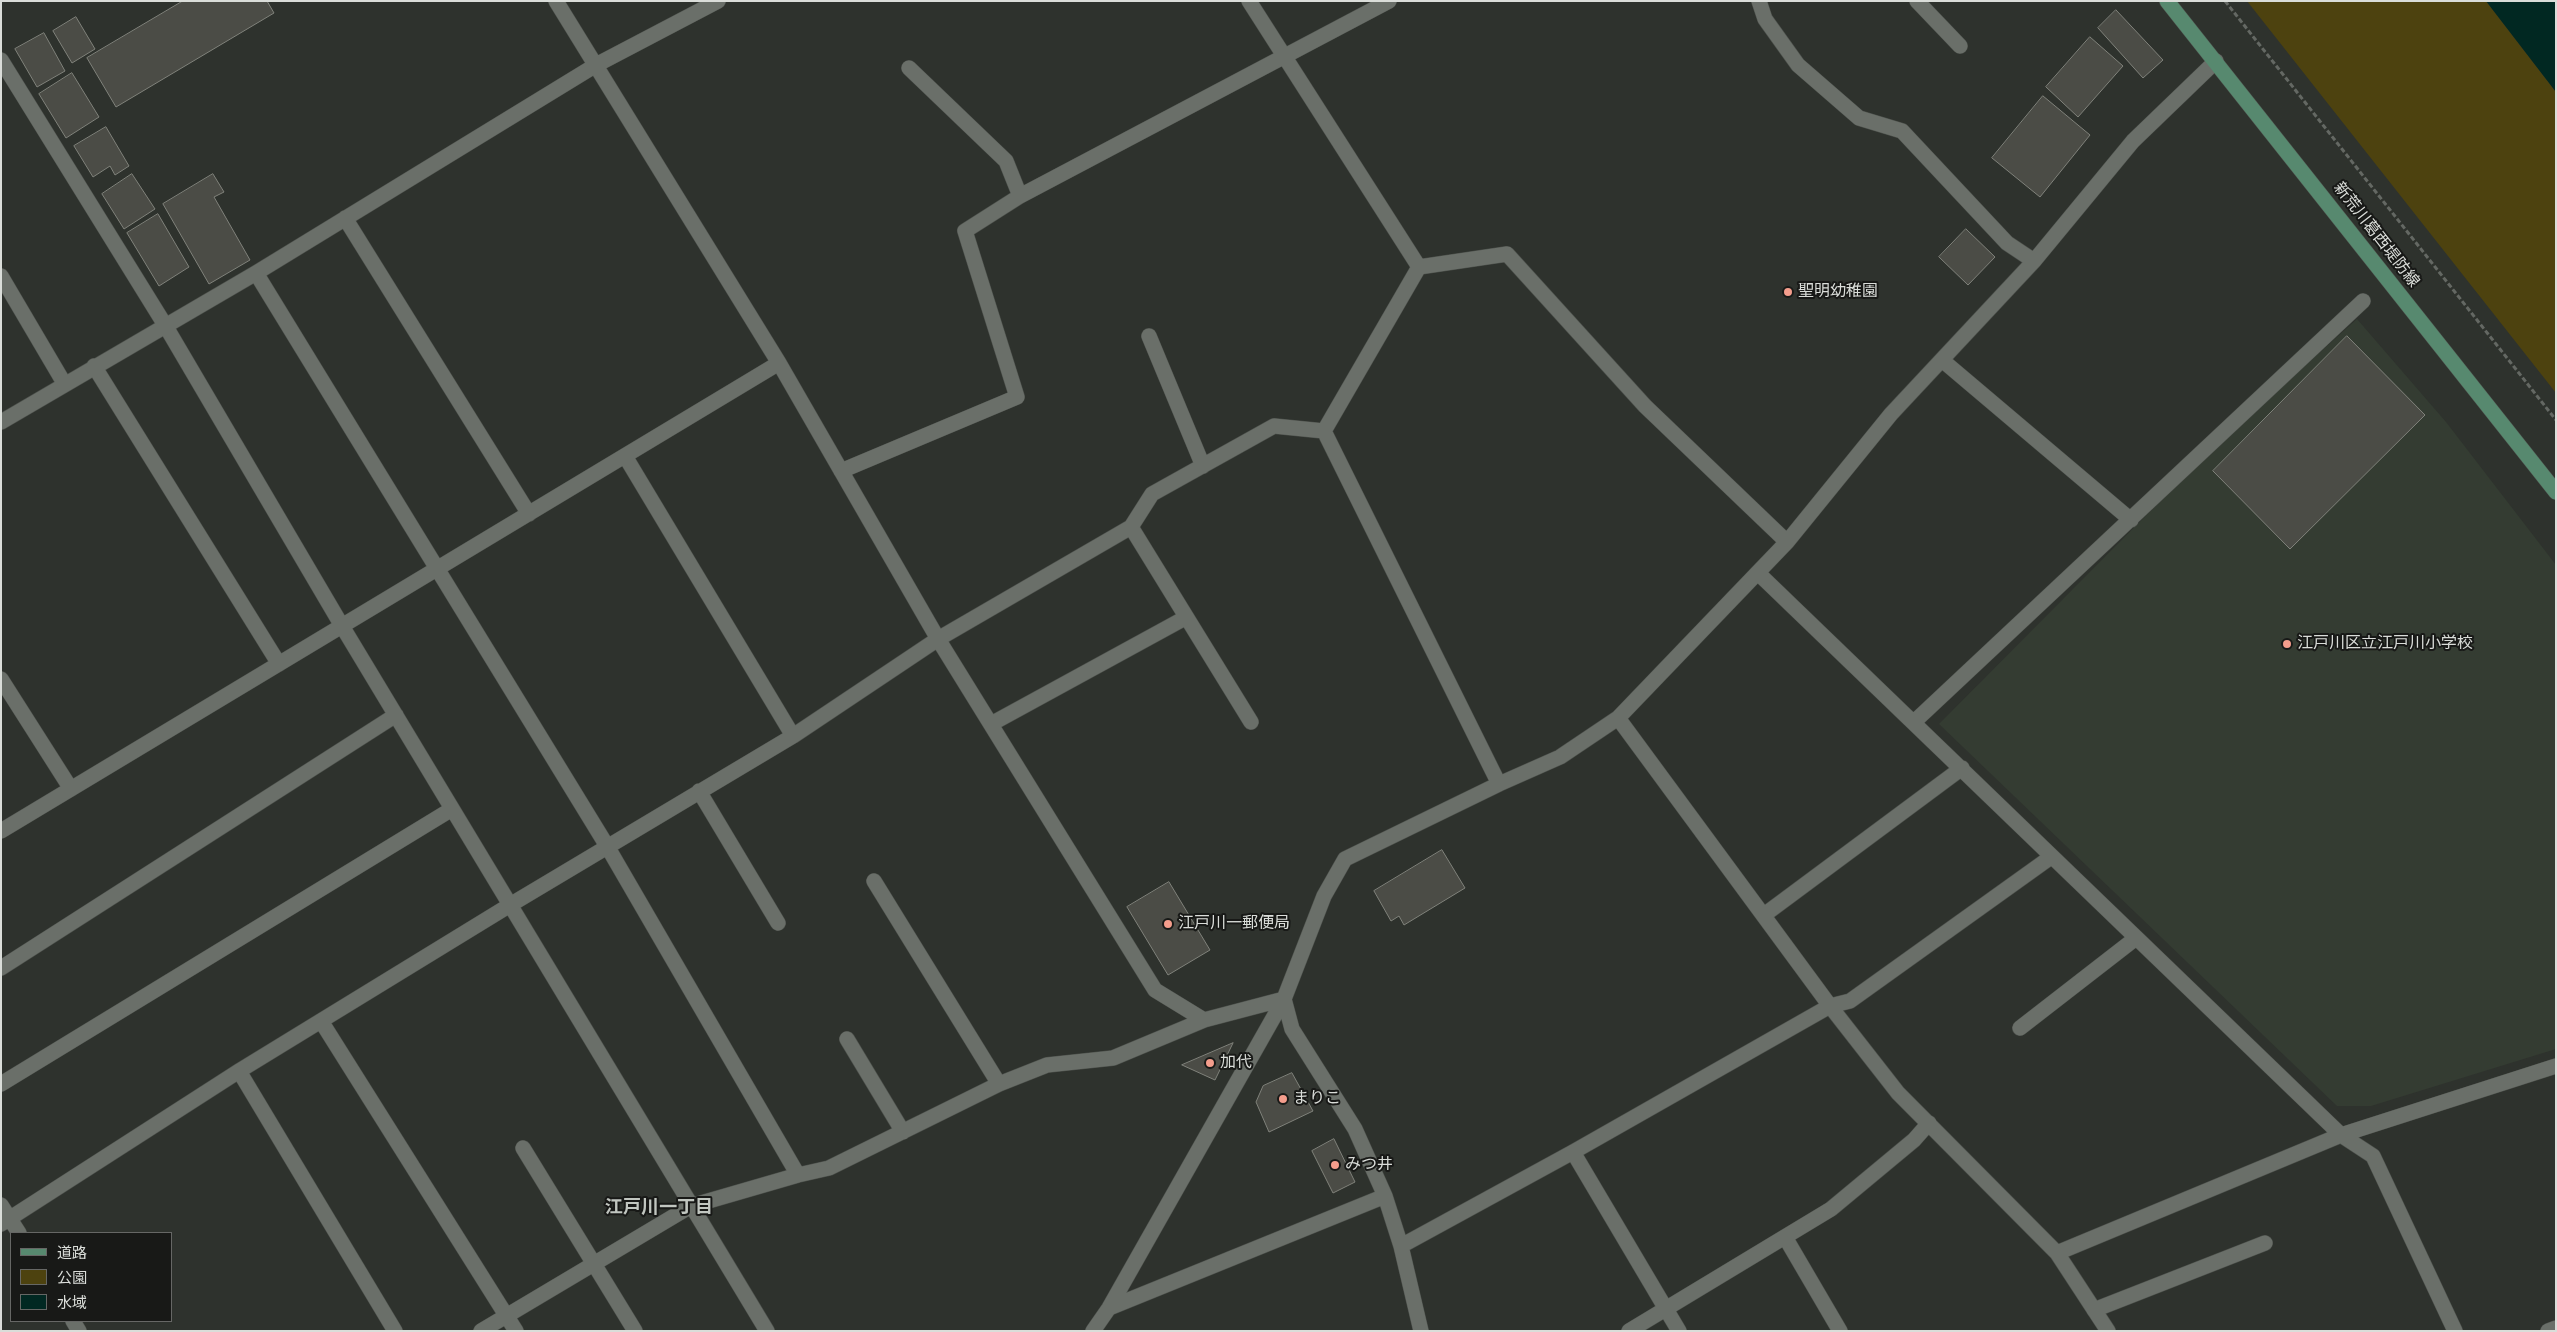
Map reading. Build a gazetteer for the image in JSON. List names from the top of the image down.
{
  "streets": {
    "main road": ["新荒川葛西堤防線"]
  },
  "districts": ["江戸川一丁目"],
  "places": [
    "聖明幼稚園",
    "江戸川区立江戸川小学校",
    "江戸川一郵便局",
    "加代",
    "まりこ",
    "みつ井"
  ],
  "legend": ["道路", "公園", "水域"]
}
